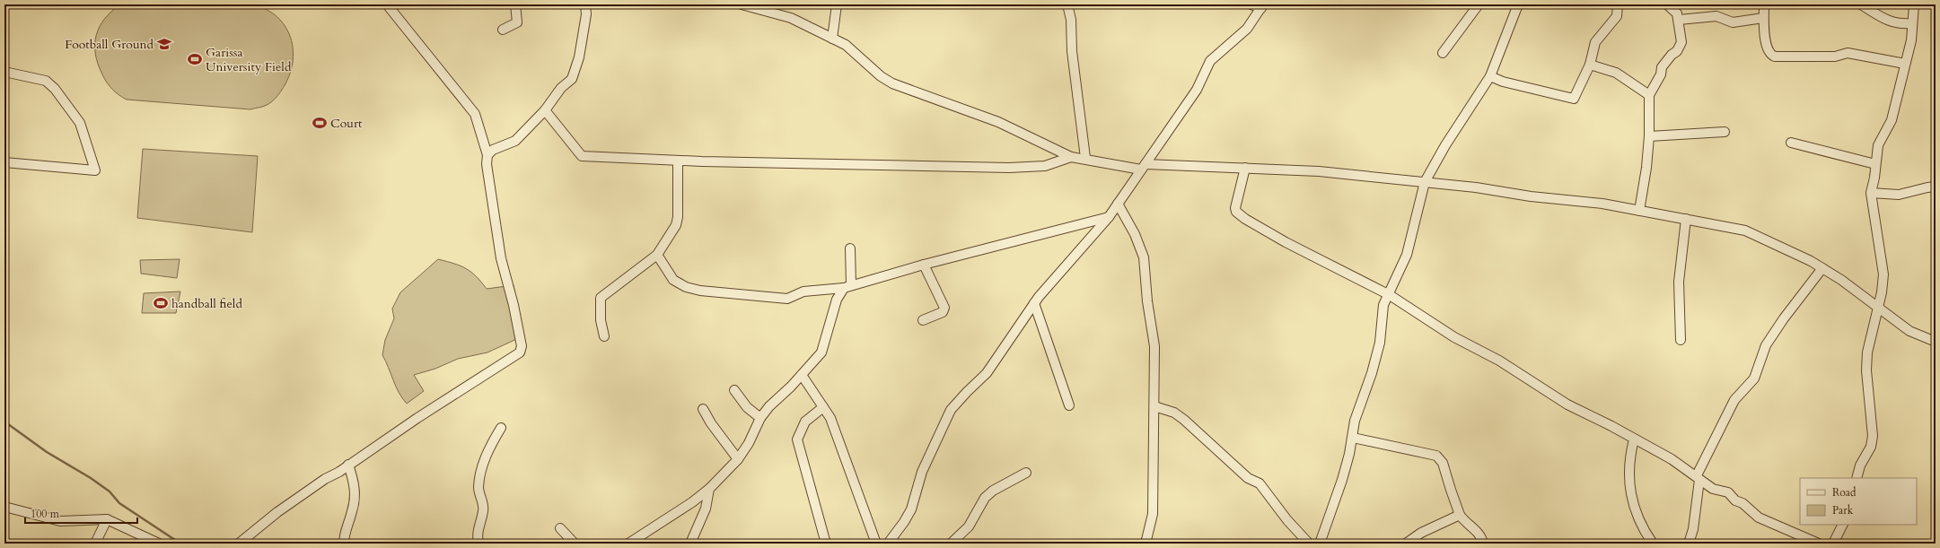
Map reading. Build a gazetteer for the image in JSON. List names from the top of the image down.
{
  "places": {
    "school or university": ["Football Ground"],
    "sports": ["Garissa University Field", "Court", "handball field"]
  },
  "legend": ["Road", "Park"],
  "scale_bar": "100 m"
}
